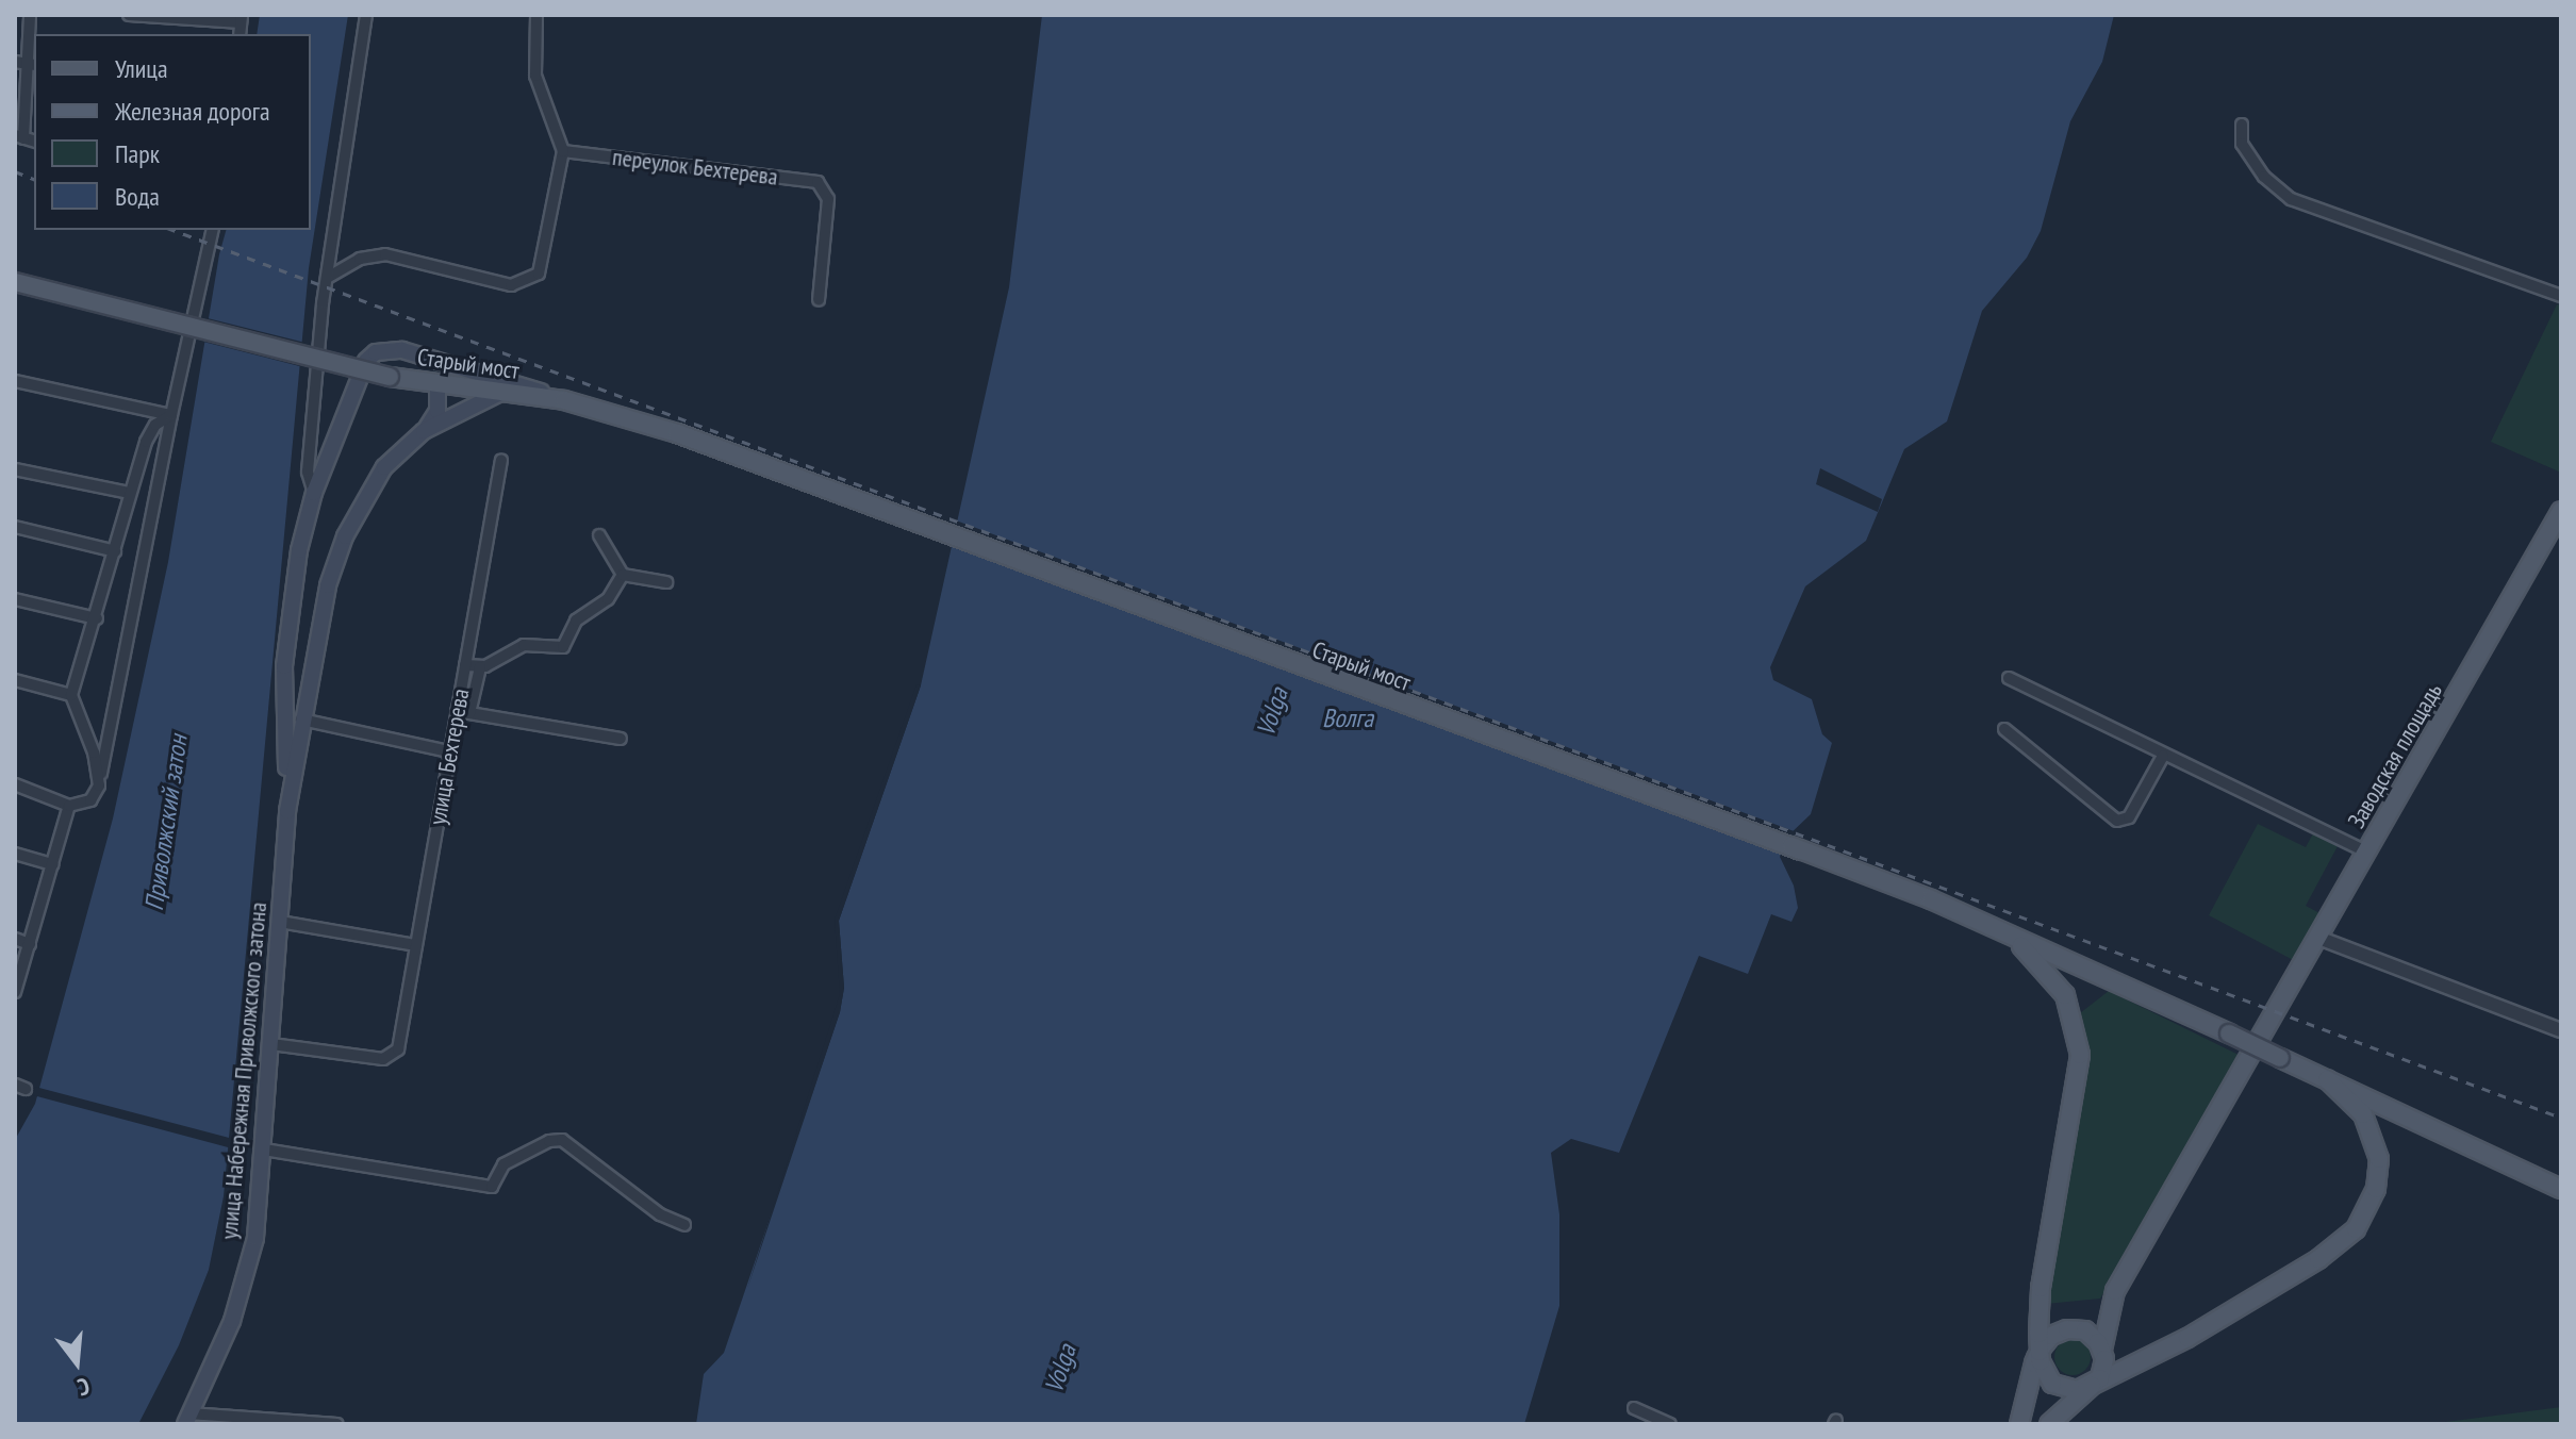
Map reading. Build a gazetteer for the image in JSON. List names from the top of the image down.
{
  "streets": {
    "main road": ["Старый мост", "Заводская площадь", "улица Набережная Приволжского затона"],
    "street": ["переулок Бехтерева", "улица Бехтерева"]
  },
  "crossings": [
    ["Старый мост", "улица Набережная Приволжского затона"],
    ["улица Бехтерева", "улица Набережная Приволжского затона"]
  ],
  "water": ["Volga", "Волга", "Приволжский затон"],
  "legend": [
    "Улица",
    "Железная дорога",
    "Парк",
    "Вода"
  ],
  "north": "bottom"
}
